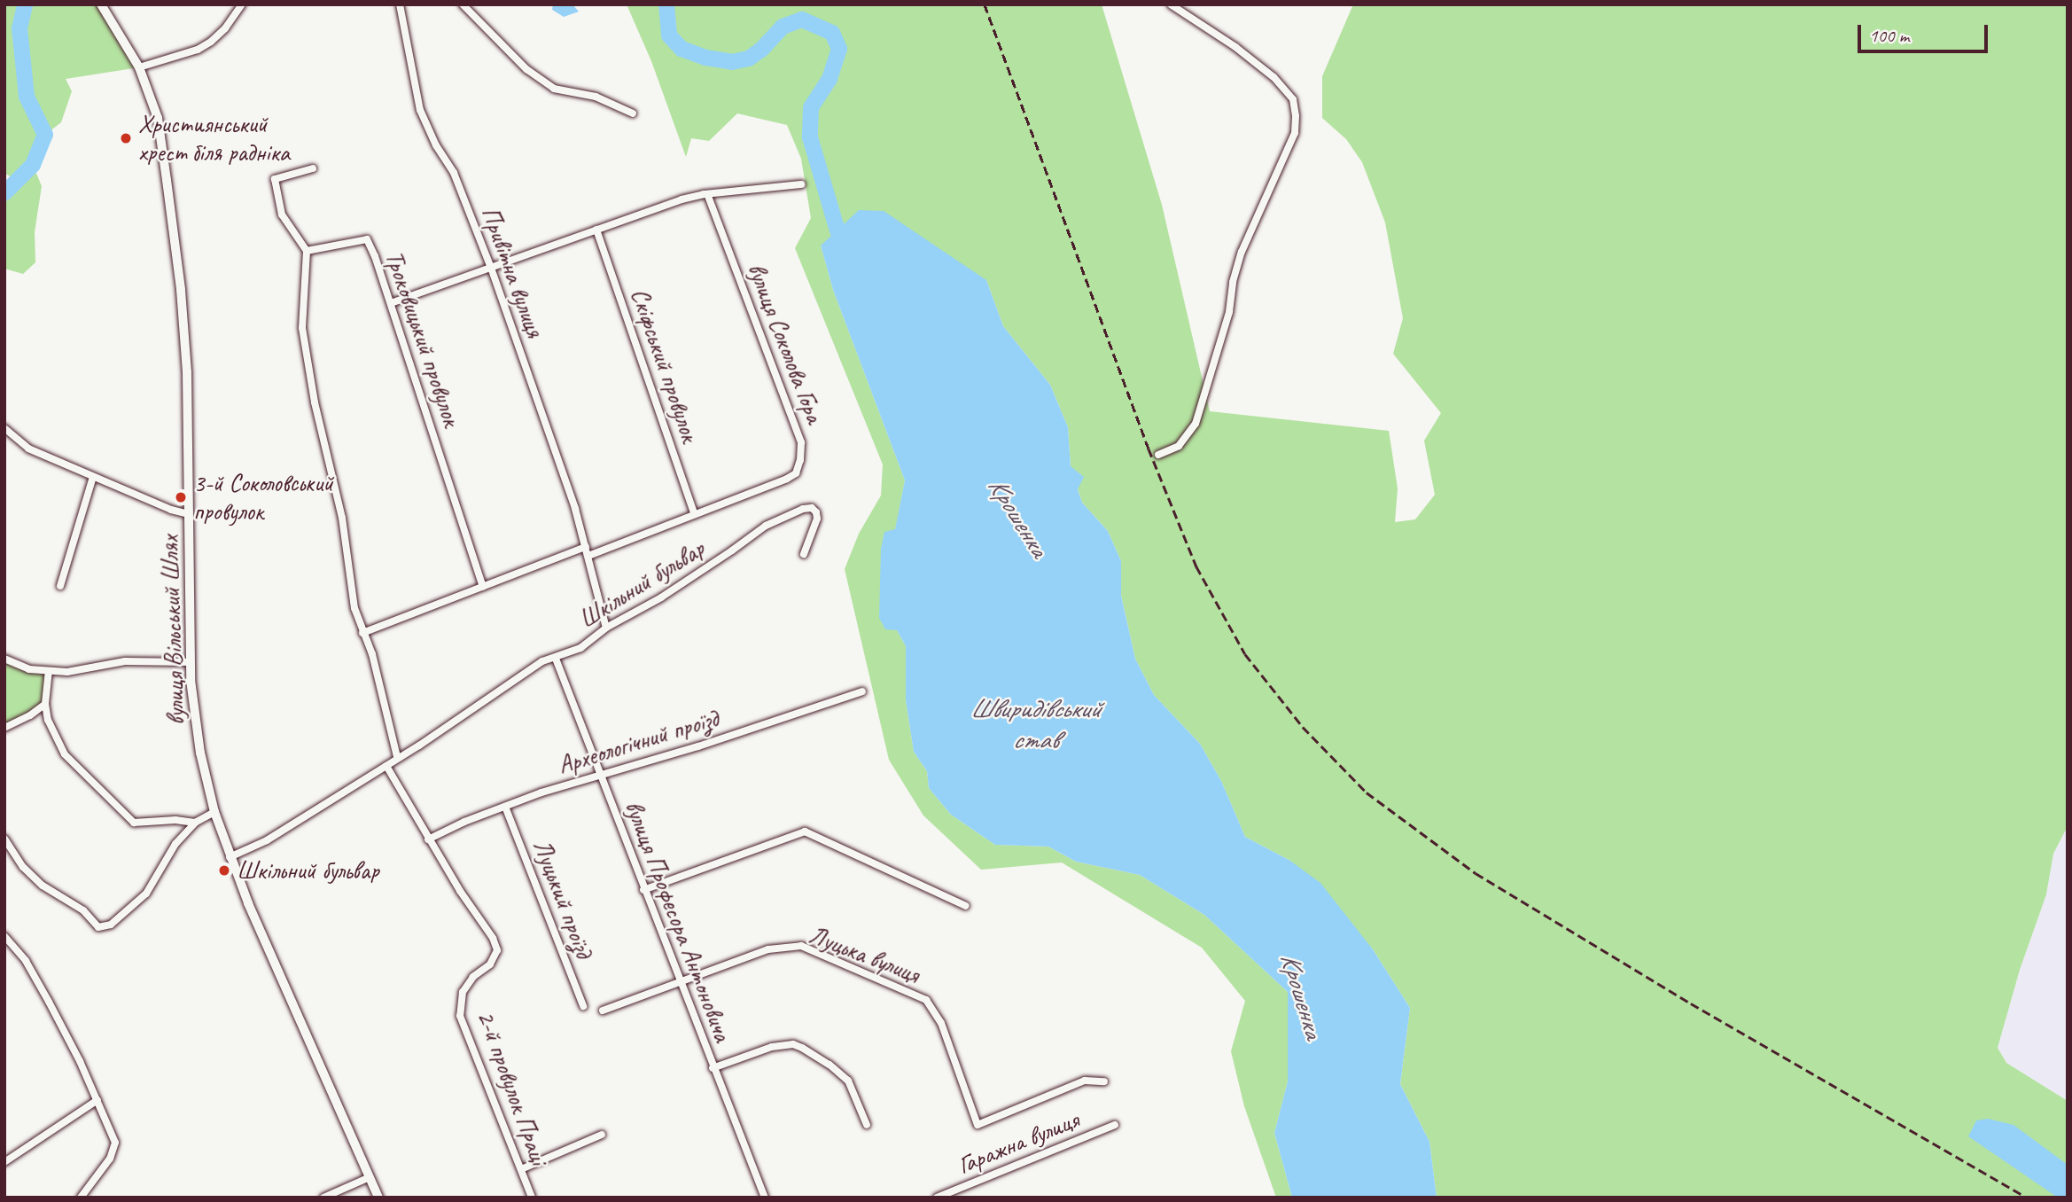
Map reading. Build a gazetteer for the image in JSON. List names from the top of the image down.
{
  "streets": {
    "street": [
      "Привітна вулиця",
      "Троковицький провулок",
      "вулиця Соколова Гора",
      "Скіфський провулок",
      "Шкільний бульвар",
      "вулиця Вільський Шлях",
      "Археологічний проїзд",
      "Луцький проїзд",
      "вулиця Професора Антоновича",
      "Луцька вулиця",
      "2-й провулок Праці",
      "Гаражна вулиця"
    ]
  },
  "crossings": [
    ["Привітна вулиця", "вулиця Соколова Гора"],
    ["вулиця Соколова Гора", "Скіфський провулок"],
    ["Шкільний бульвар", "вулиця Вільський Шлях"],
    ["Шкільний бульвар", "вулиця Професора Антоновича"],
    ["Археологічний проїзд", "Луцький проїзд"],
    ["Археологічний проїзд", "вулиця Професора Антоновича"],
    ["Археологічний проїзд", "2-й провулок Праці"],
    ["вулиця Професора Антоновича", "Луцька вулиця"]
  ],
  "water": ["Крошенка", "Швиридівський став"],
  "places": ["Християнський хрест біля радніка", "3-й Соколовський провулок", "Шкільний бульвар"],
  "scale_bar": "100 m"
}
